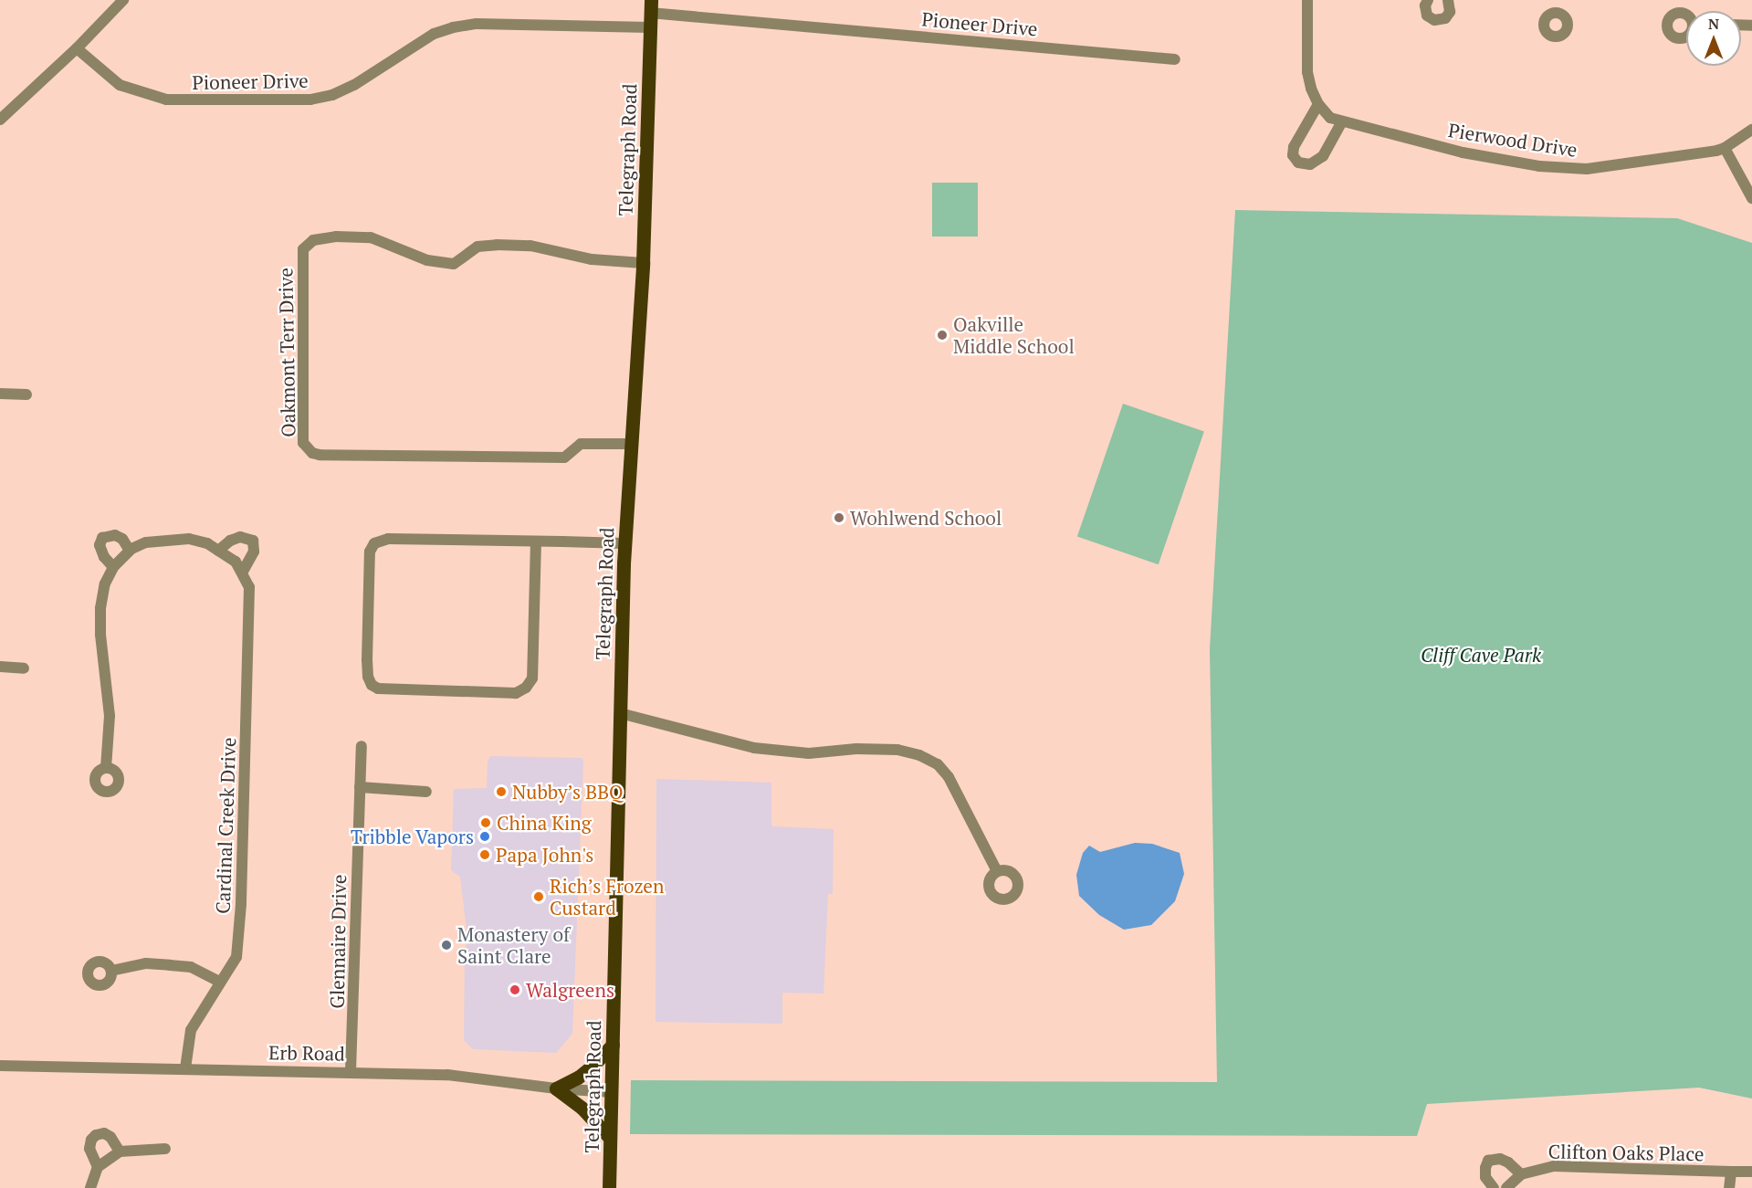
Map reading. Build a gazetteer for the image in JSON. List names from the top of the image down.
{
  "streets": {
    "main road": ["Telegraph Road"],
    "street": [
      "Pioneer Drive",
      "Pierwood Drive",
      "Oakmont Terr Drive",
      "Cardinal Creek Drive",
      "Glennaire Drive",
      "Erb Road",
      "Clifton Oaks Place"
    ]
  },
  "crossings": [
    ["Pioneer Drive", "Telegraph Road"],
    ["Telegraph Road", "Oakmont Terr Drive"],
    ["Telegraph Road", "Erb Road"],
    ["Cardinal Creek Drive", "Erb Road"],
    ["Glennaire Drive", "Erb Road"]
  ],
  "parks": ["Cliff Cave Park"],
  "places": [
    "Oakville Middle School",
    "Wohlwend School",
    "Nubby’s BBQ",
    "China King",
    "Tribble Vapors",
    "Papa John's",
    "Rich’s Frozen Custard",
    "Monastery of Saint Clare",
    "Walgreens"
  ],
  "north": "top"
}
